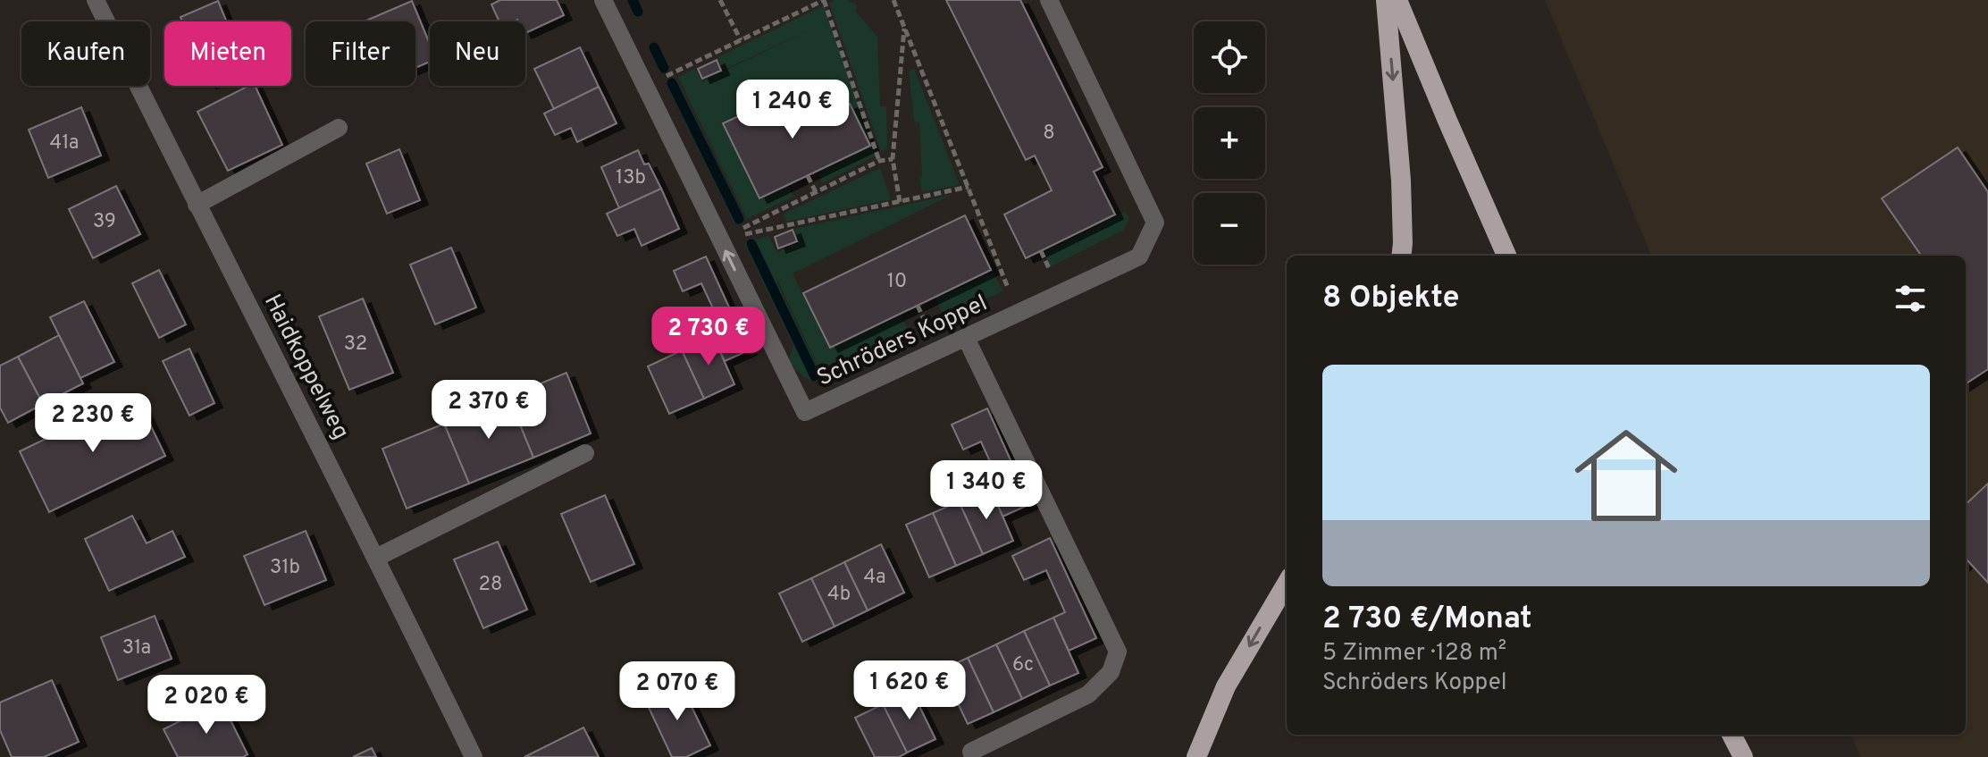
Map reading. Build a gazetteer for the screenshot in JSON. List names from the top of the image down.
{
  "streets": {
    "street": ["Schröders Koppel", "Haidkoppelweg"]
  },
  "house_numbers": [
    "8",
    "41a",
    "13b",
    "39",
    "10",
    "32",
    "31b",
    "4a",
    "28",
    "4b",
    "31a",
    "6c"
  ],
  "page": {
    "map_buttons": ["+", "−"],
    "chip": [
      "Kaufen",
      "Mieten",
      "Filter",
      "Neu"
    ],
    "price": [
      "1 240 €",
      "2 730 €",
      "2 370 €",
      "2 230 €",
      "1 340 €",
      "1 620 €",
      "2 070 €",
      "2 020 €"
    ],
    "heading": "8 Objekte",
    "list": [
      {
        "name": "2 730 €/Monat",
        "note": "5 Zimmer · 128 m² · Schröders Koppel"
      }
    ]
  }
}
